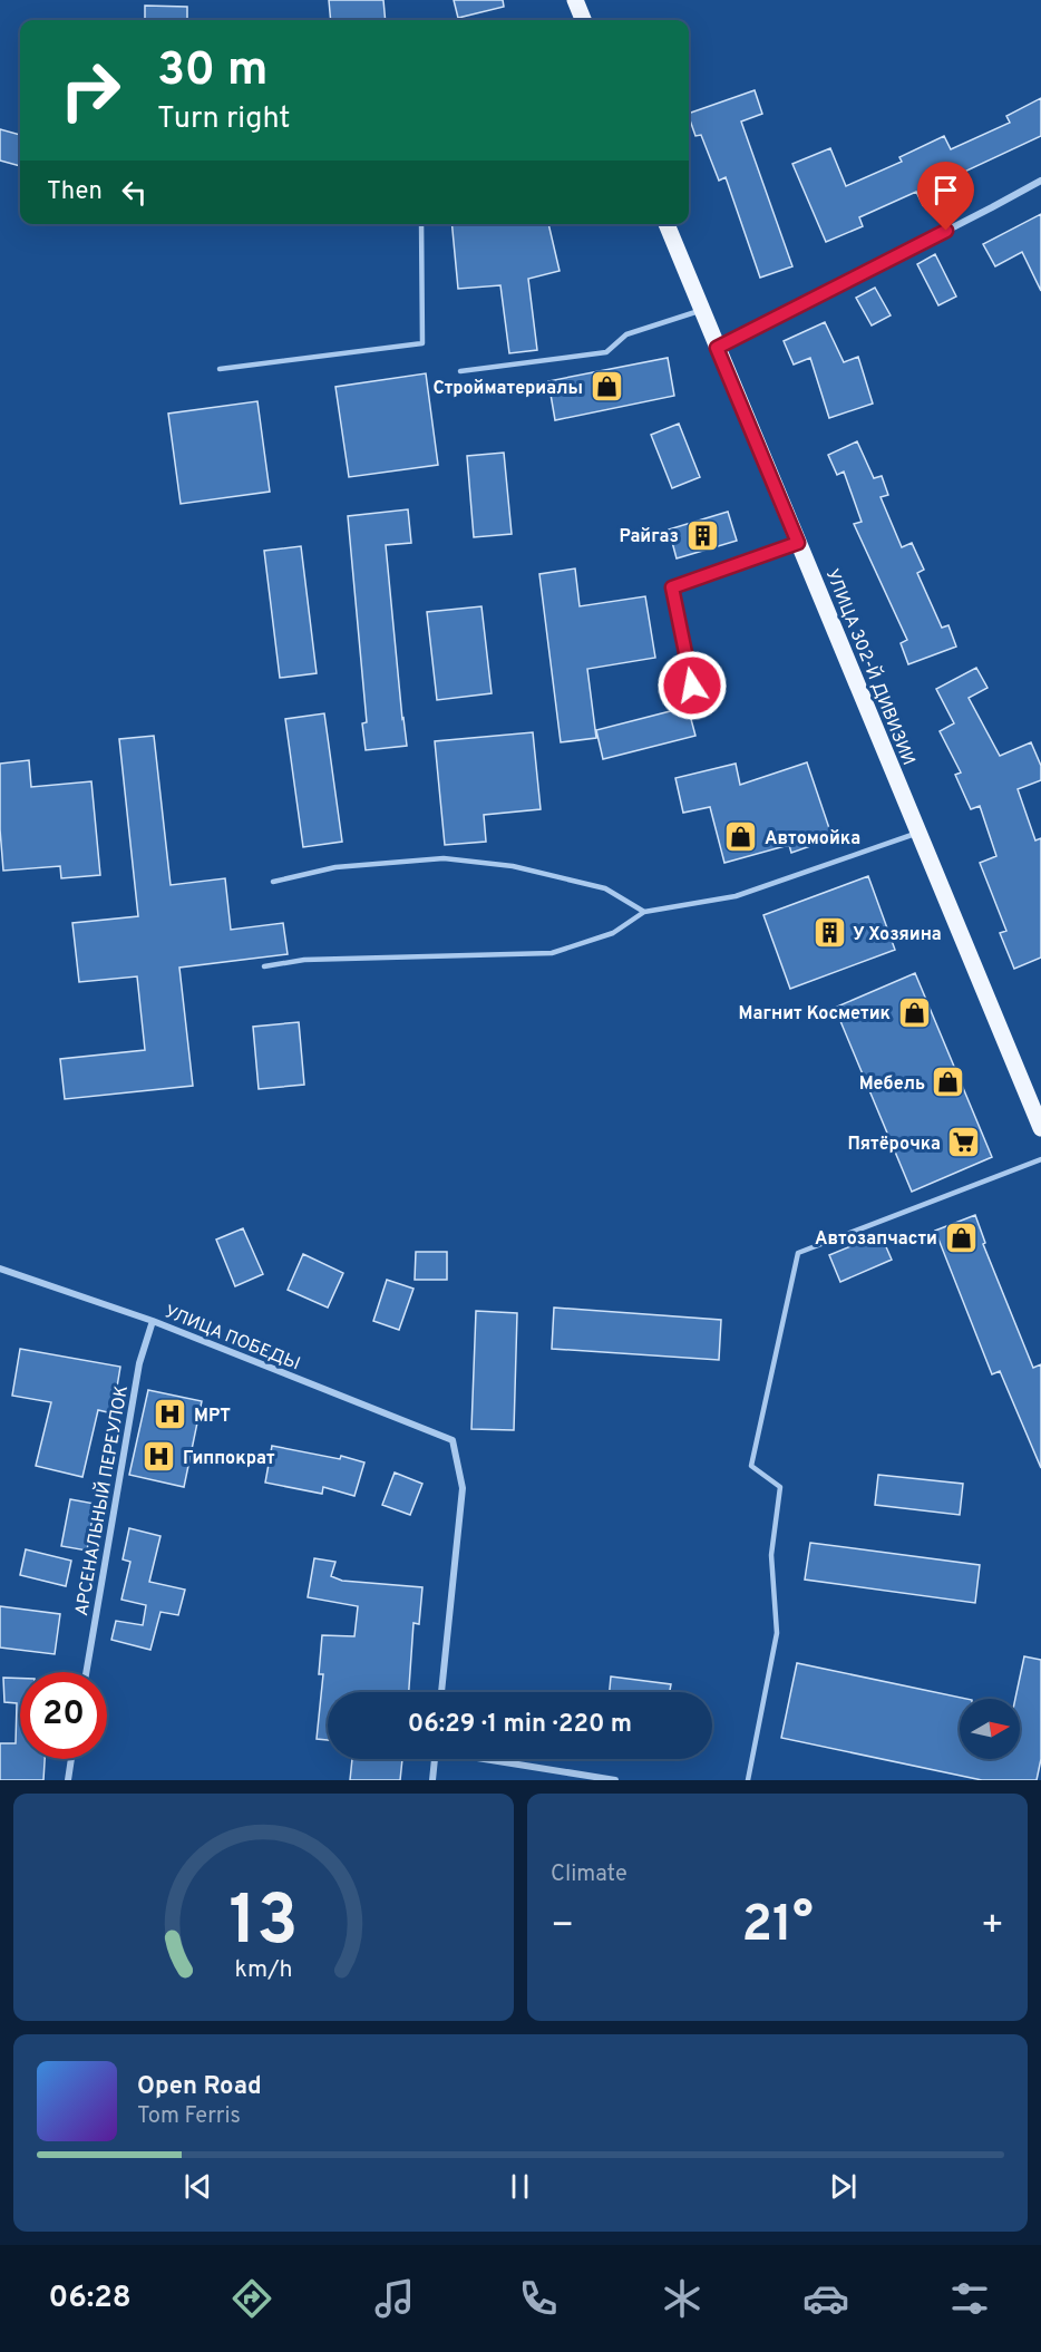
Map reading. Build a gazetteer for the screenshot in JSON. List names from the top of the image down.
{
  "streets": {
    "main road": ["УЛИЦА 302-Й ДИВИЗИИ"],
    "street": ["УЛИЦА ПОБЕДЫ", "АРСЕНАЛЬНЫЙ ПЕРЕУЛОК"]
  },
  "crossings": [
    ["УЛИЦА ПОБЕДЫ", "АРСЕНАЛЬНЫЙ ПЕРЕУЛОК"]
  ],
  "places": {
    "shop": [
      "Стройматериалы",
      "Автомойка",
      "Магнит Косметик",
      "Мебель",
      "Автозапчасти"
    ],
    "building": ["Райгаз", "У Хозяина"],
    "supermarket": ["Пятёрочка"],
    "hospital": ["МРТ", "Гиппократ"]
  },
  "north": "right",
  "page": {
    "turn": ["30 m", "Turn right"],
    "then": "Then",
    "limit": "20",
    "trip": "06:29 · 1 min · 220 m",
    "tile": "Climate",
    "heat": ["−", "21°", "+"],
    "song": ["Open Road", "Tom Ferris"],
    "tabs": "06:28",
    "gauge": ["13", "km/h"]
  }
}
